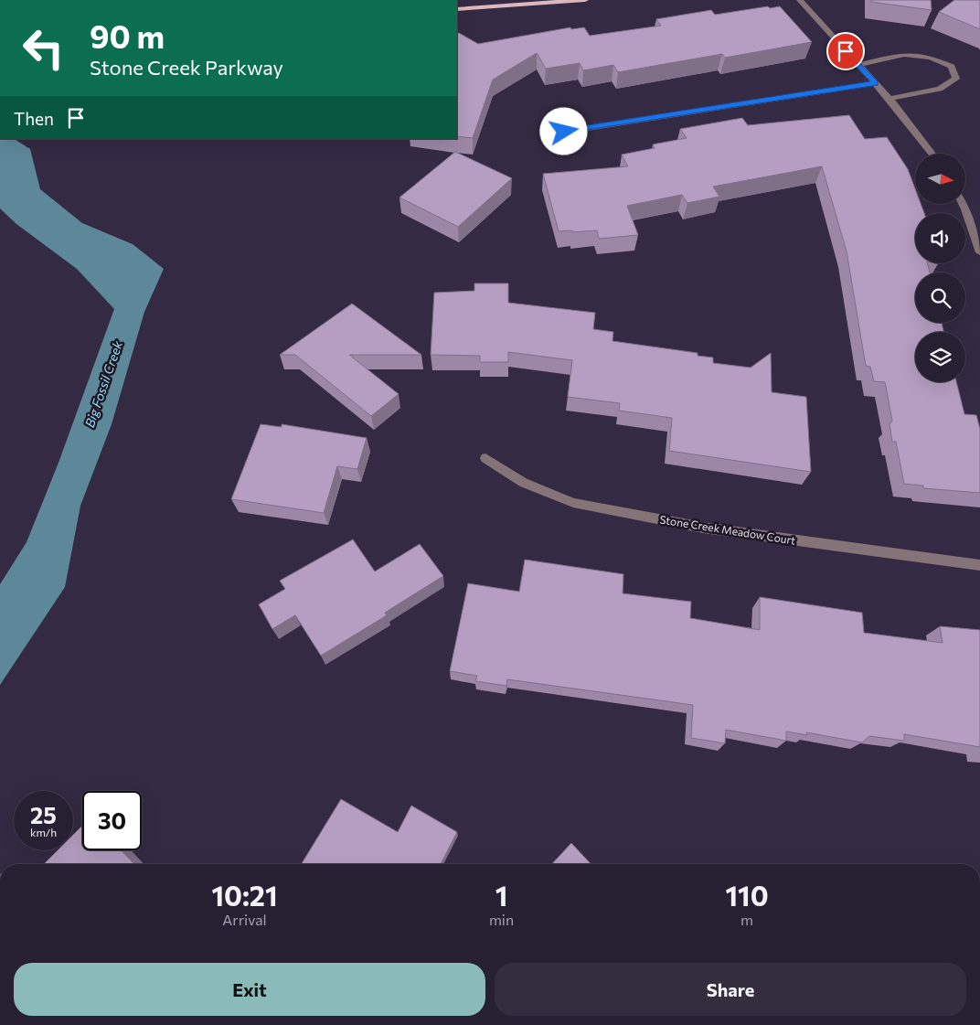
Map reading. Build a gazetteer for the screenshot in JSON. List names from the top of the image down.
{
  "streets": {
    "street": ["Stone Creek Meadow Court"]
  },
  "water": ["Big Fossil Creek"],
  "north": "right",
  "page": {
    "turn": ["90 m", "Stone Creek Parkway"],
    "then": "Then",
    "speed": "25 km/h",
    "limit": "30",
    "eta": [
      "10:21",
      "Arrival",
      "1",
      "min",
      "110",
      "m"
    ],
    "buttons": ["Exit", "Share"]
  }
}
